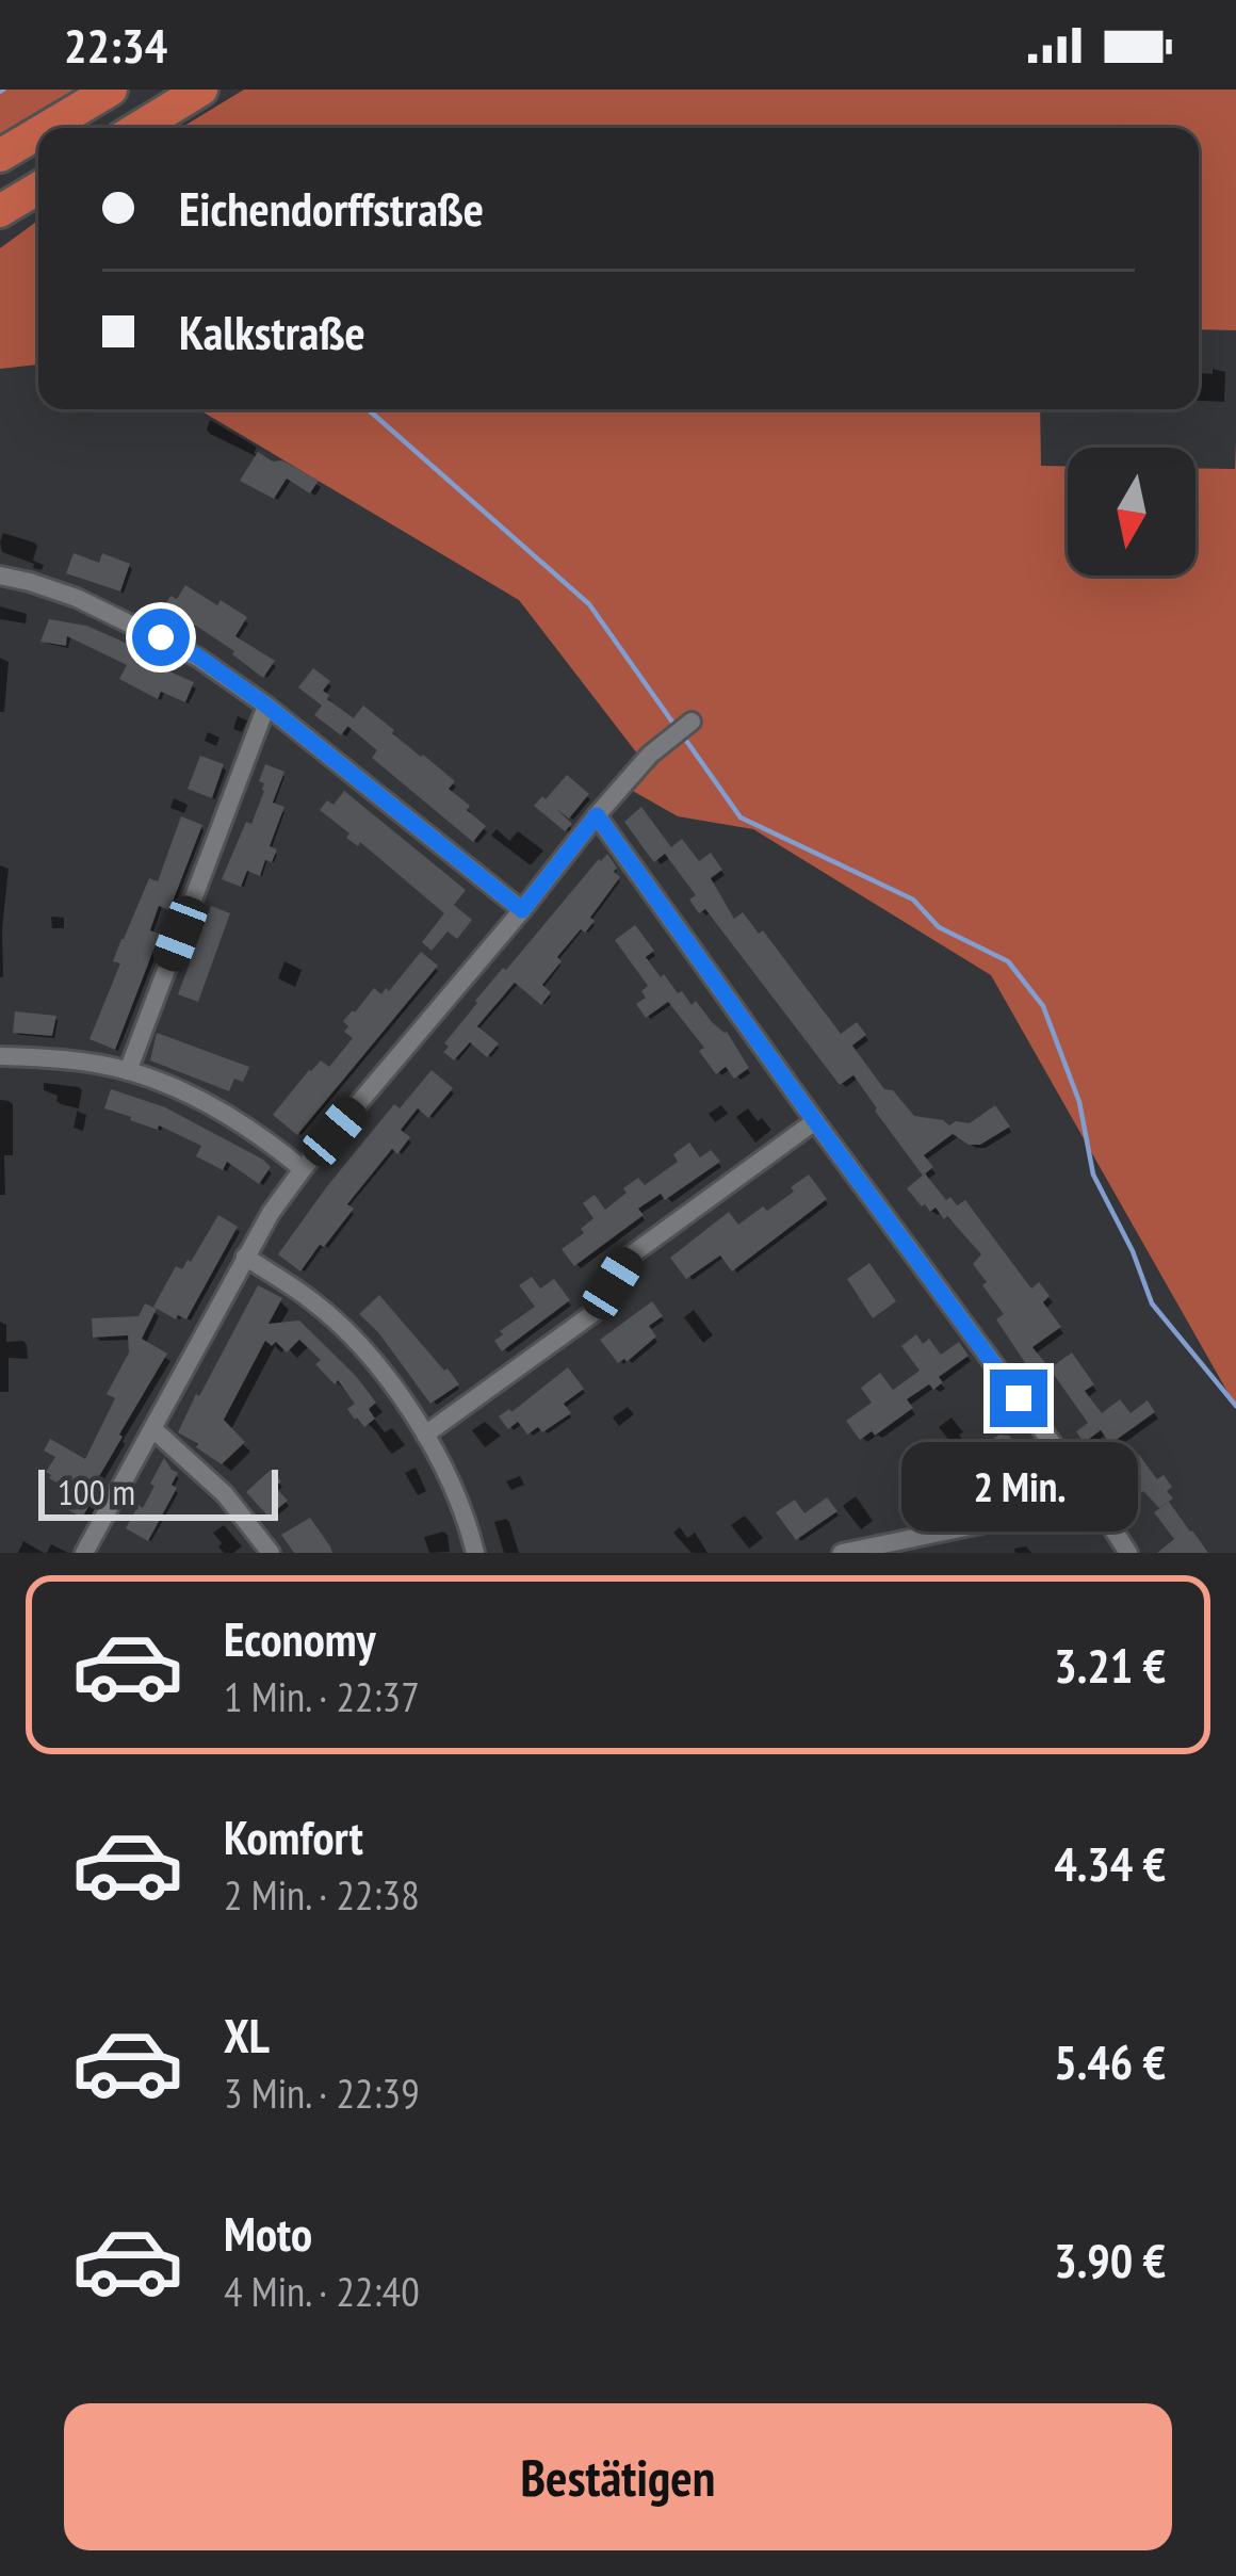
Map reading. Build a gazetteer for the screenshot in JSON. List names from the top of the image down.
{
  "scale_bar": "100 m",
  "north": "bottom",
  "page": {
    "status": "22:34",
    "banner": ["Eichendorffstraße", "Kalkstraße"],
    "bubble": "2 Min.",
    "scale": "100 m",
    "list": [
      {
        "name": "Economy",
        "note": "1 Min. · 22:37",
        "value": "3.21 €"
      },
      {
        "name": "Komfort",
        "note": "2 Min. · 22:38",
        "value": "4.34 €"
      },
      {
        "name": "XL",
        "note": "3 Min. · 22:39",
        "value": "5.46 €"
      },
      {
        "name": "Moto",
        "note": "4 Min. · 22:40",
        "value": "3.90 €"
      }
    ],
    "buttons": "Bestätigen"
  }
}
